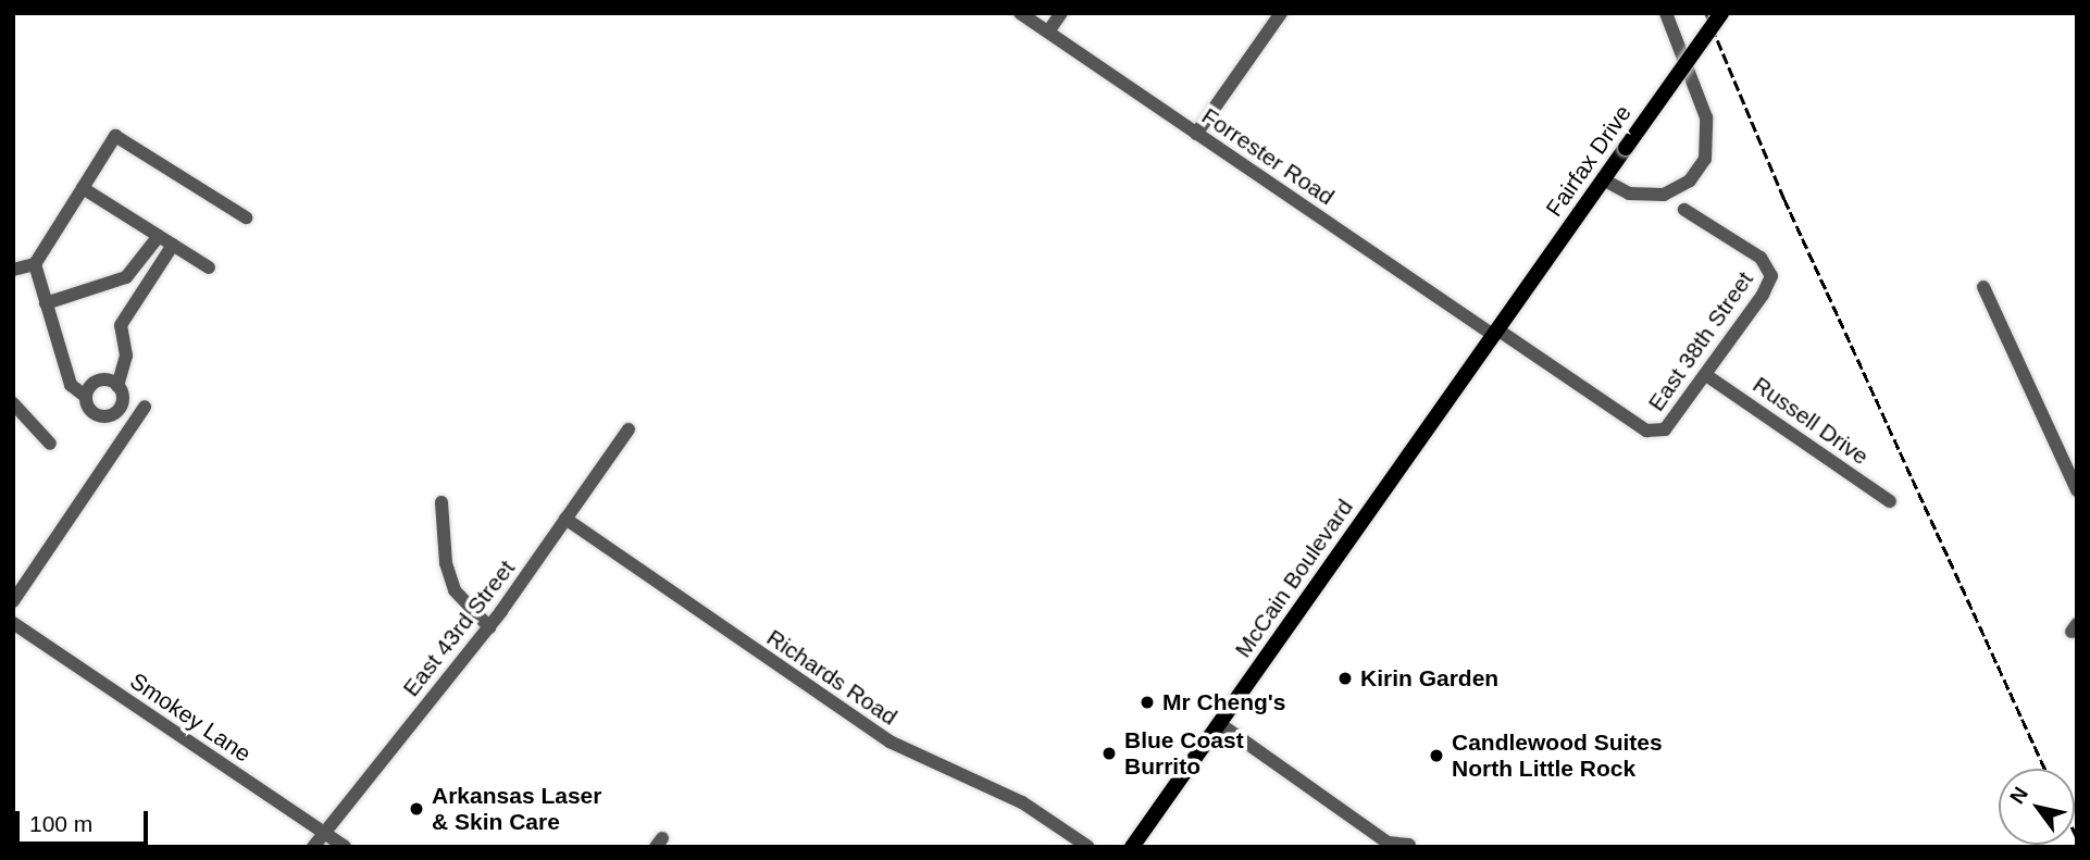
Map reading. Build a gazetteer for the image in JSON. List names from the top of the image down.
{
  "streets": {
    "main road": ["Fairfax Drive", "McCain Boulevard"],
    "street": [
      "Forrester Road",
      "East 38th Street",
      "Russell Drive",
      "East 43rd Street",
      "Richards Road",
      "Smokey Lane"
    ]
  },
  "crossings": [
    ["Forrester Road", "Fairfax Drive"],
    ["Forrester Road", "East 38th Street"],
    ["Forrester Road", "McCain Boulevard"],
    ["Fairfax Drive", "McCain Boulevard"],
    ["East 38th Street", "Russell Drive"],
    ["East 43rd Street", "Richards Road"],
    ["East 43rd Street", "Smokey Lane"]
  ],
  "places": [
    "Kirin Garden",
    "Mr Cheng's",
    "Blue Coast Burrito",
    "Candlewood Suites North Little Rock",
    "Arkansas Laser & Skin Care"
  ],
  "scale_bar": "100 m",
  "north": "top left"
}
